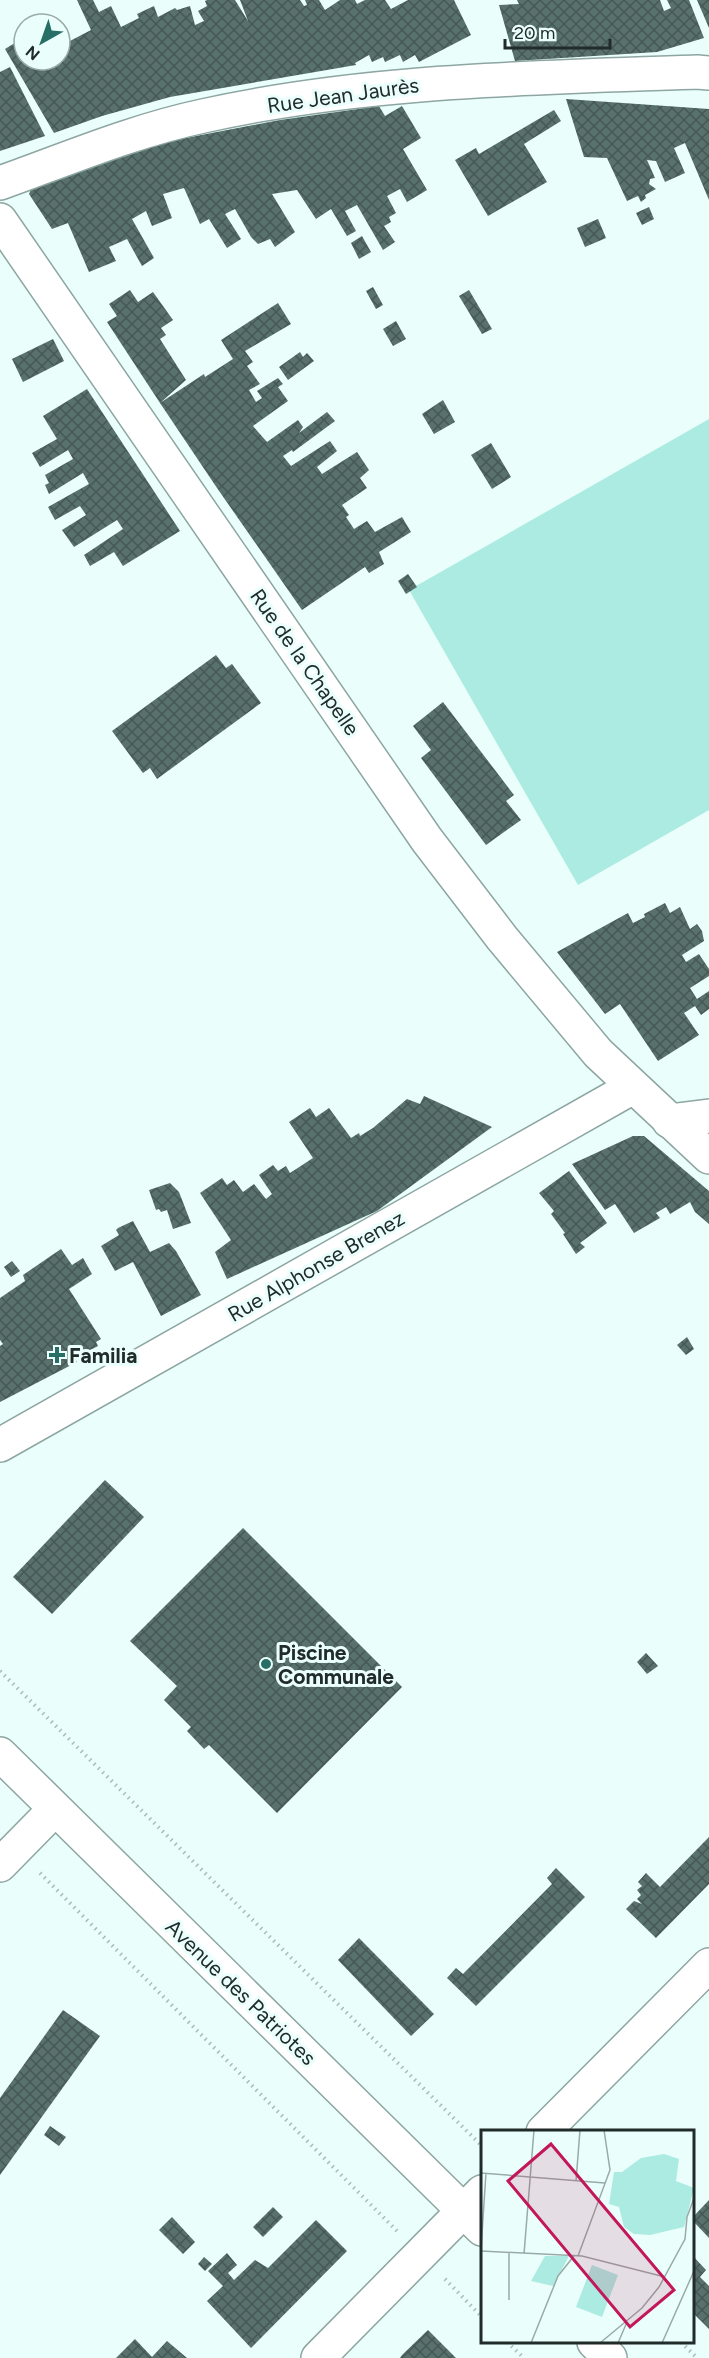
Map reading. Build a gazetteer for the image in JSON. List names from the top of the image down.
{
  "streets": {
    "street": [
      "Rue Jean Jaurès",
      "Rue de la Chapelle",
      "Rue Alphonse Brenez",
      "Avenue des Patriotes"
    ]
  },
  "crossings": [
    ["Rue de la Chapelle", "Rue Alphonse Brenez"]
  ],
  "places": {
    "health": ["Familia"],
    "other": ["Piscine Communale"]
  },
  "scale_bar": "20 m",
  "north": "bottom left"
}
